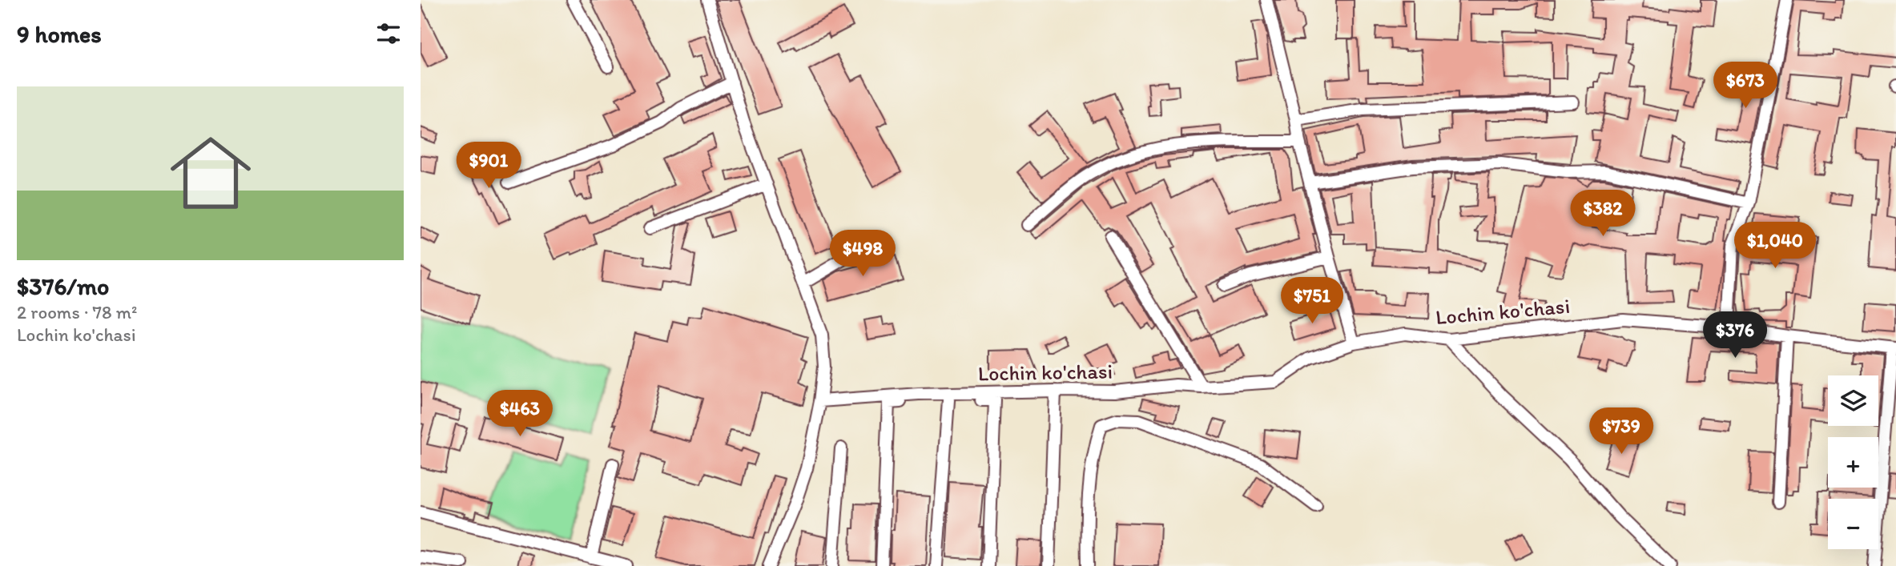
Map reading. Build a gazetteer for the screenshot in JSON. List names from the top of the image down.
{
  "streets": {
    "street": ["Lochin ko'chasi"]
  },
  "page": {
    "heading": "9 homes",
    "price": [
      "$673",
      "$901",
      "$382",
      "$1,040",
      "$498",
      "$751",
      "$376",
      "$463",
      "$739"
    ],
    "list": [
      {
        "name": "$376/mo",
        "note": "2 rooms · 78 m² · Lochin ko'chasi"
      }
    ],
    "map_buttons": ["+", "−"]
  }
}
